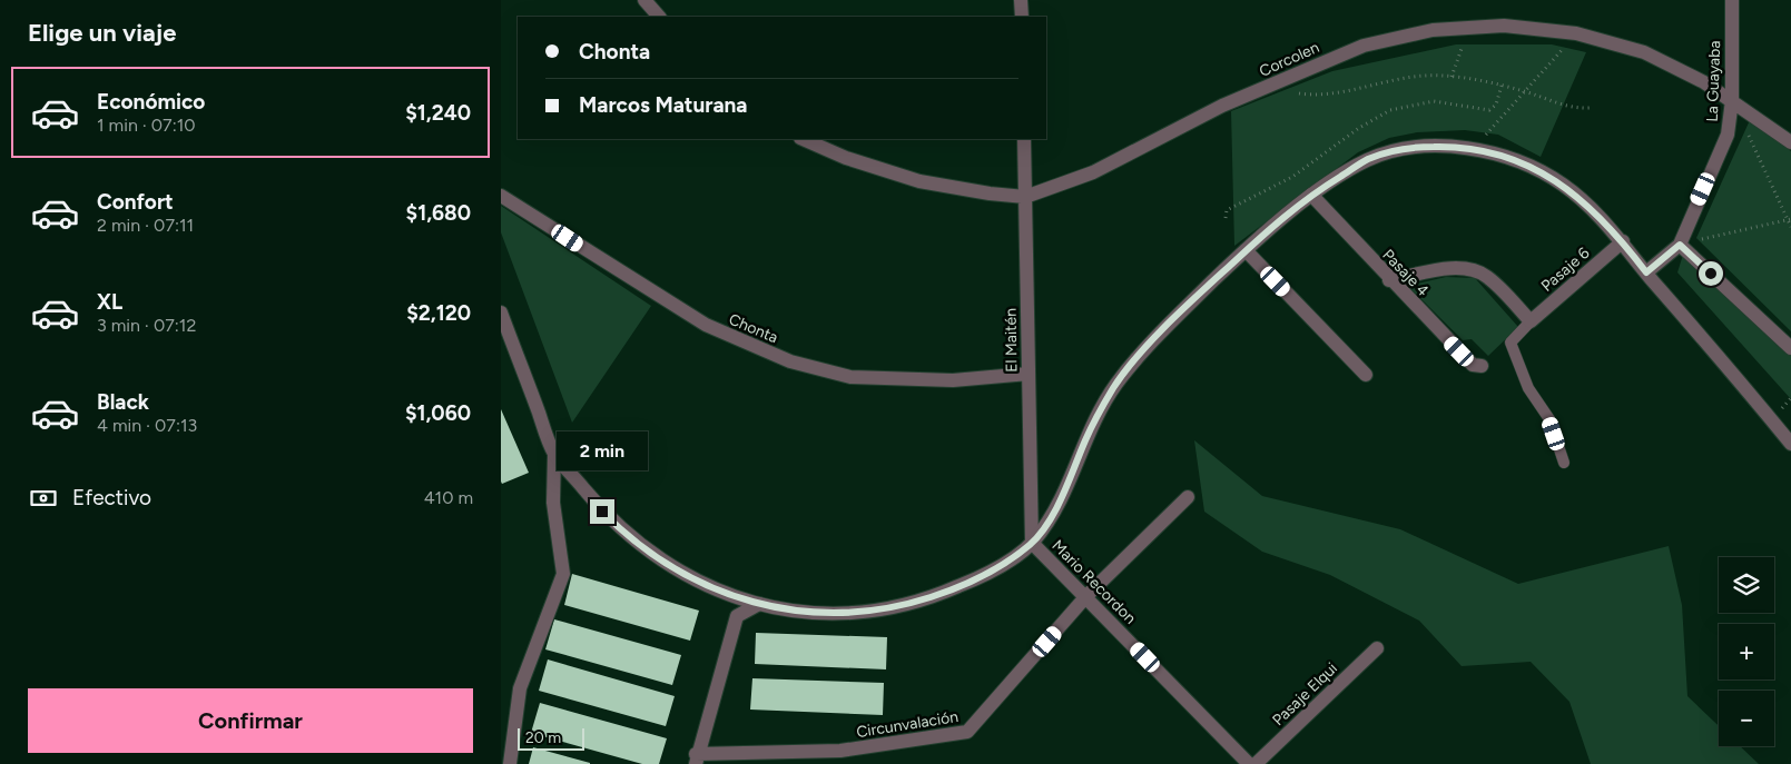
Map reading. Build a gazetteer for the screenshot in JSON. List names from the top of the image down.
{
  "streets": {
    "street": [
      "Corcolen",
      "La Guayaba",
      "Pasaje 6",
      "Pasaje 4",
      "Chonta",
      "El Maitén",
      "Mario Recordon",
      "Pasaje Elqui",
      "Circunvalación"
    ]
  },
  "crossings": [
    ["Corcolen", "La Guayaba"],
    ["Corcolen", "El Maitén"],
    ["Chonta", "El Maitén"],
    ["El Maitén", "Mario Recordon"],
    ["Mario Recordon", "Circunvalación"]
  ],
  "scale_bar": "20 m",
  "page": {
    "heading": "Elige un viaje",
    "banner": ["Chonta", "Marcos Maturana"],
    "list": [
      {
        "name": "Económico",
        "note": "1 min · 07:10",
        "value": "$1,240"
      },
      {
        "name": "Confort",
        "note": "2 min · 07:11",
        "value": "$1,680"
      },
      {
        "name": "XL",
        "note": "3 min · 07:12",
        "value": "$2,120"
      },
      {
        "name": "Black",
        "note": "4 min · 07:13",
        "value": "$1,060"
      }
    ],
    "bubble": "2 min",
    "pay": ["Efectivo", "410 m"],
    "map_buttons": ["+", "−"],
    "buttons": "Confirmar",
    "scale": "20 m"
  }
}
